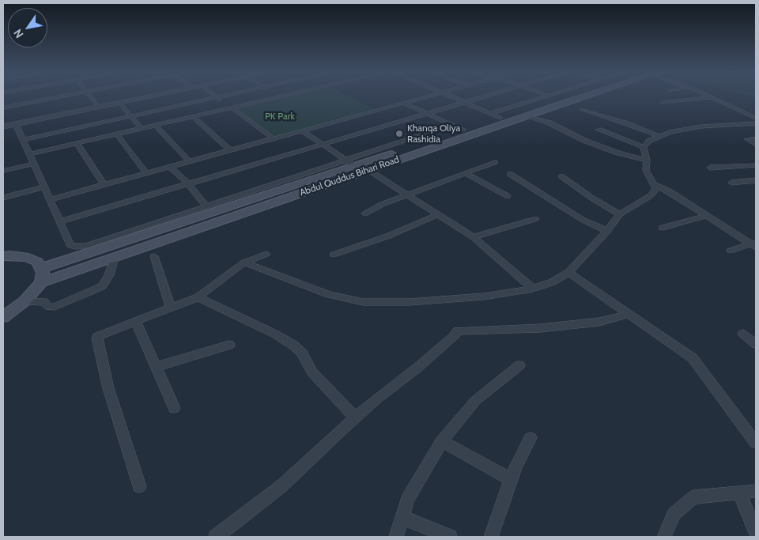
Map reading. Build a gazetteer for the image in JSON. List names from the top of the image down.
{
  "streets": {
    "main road": ["Abdul Quddus Bihari Road"]
  },
  "parks": ["PK Park"],
  "places": ["Khanqa Oliya Rashidia"],
  "north": "bottom left"
}
